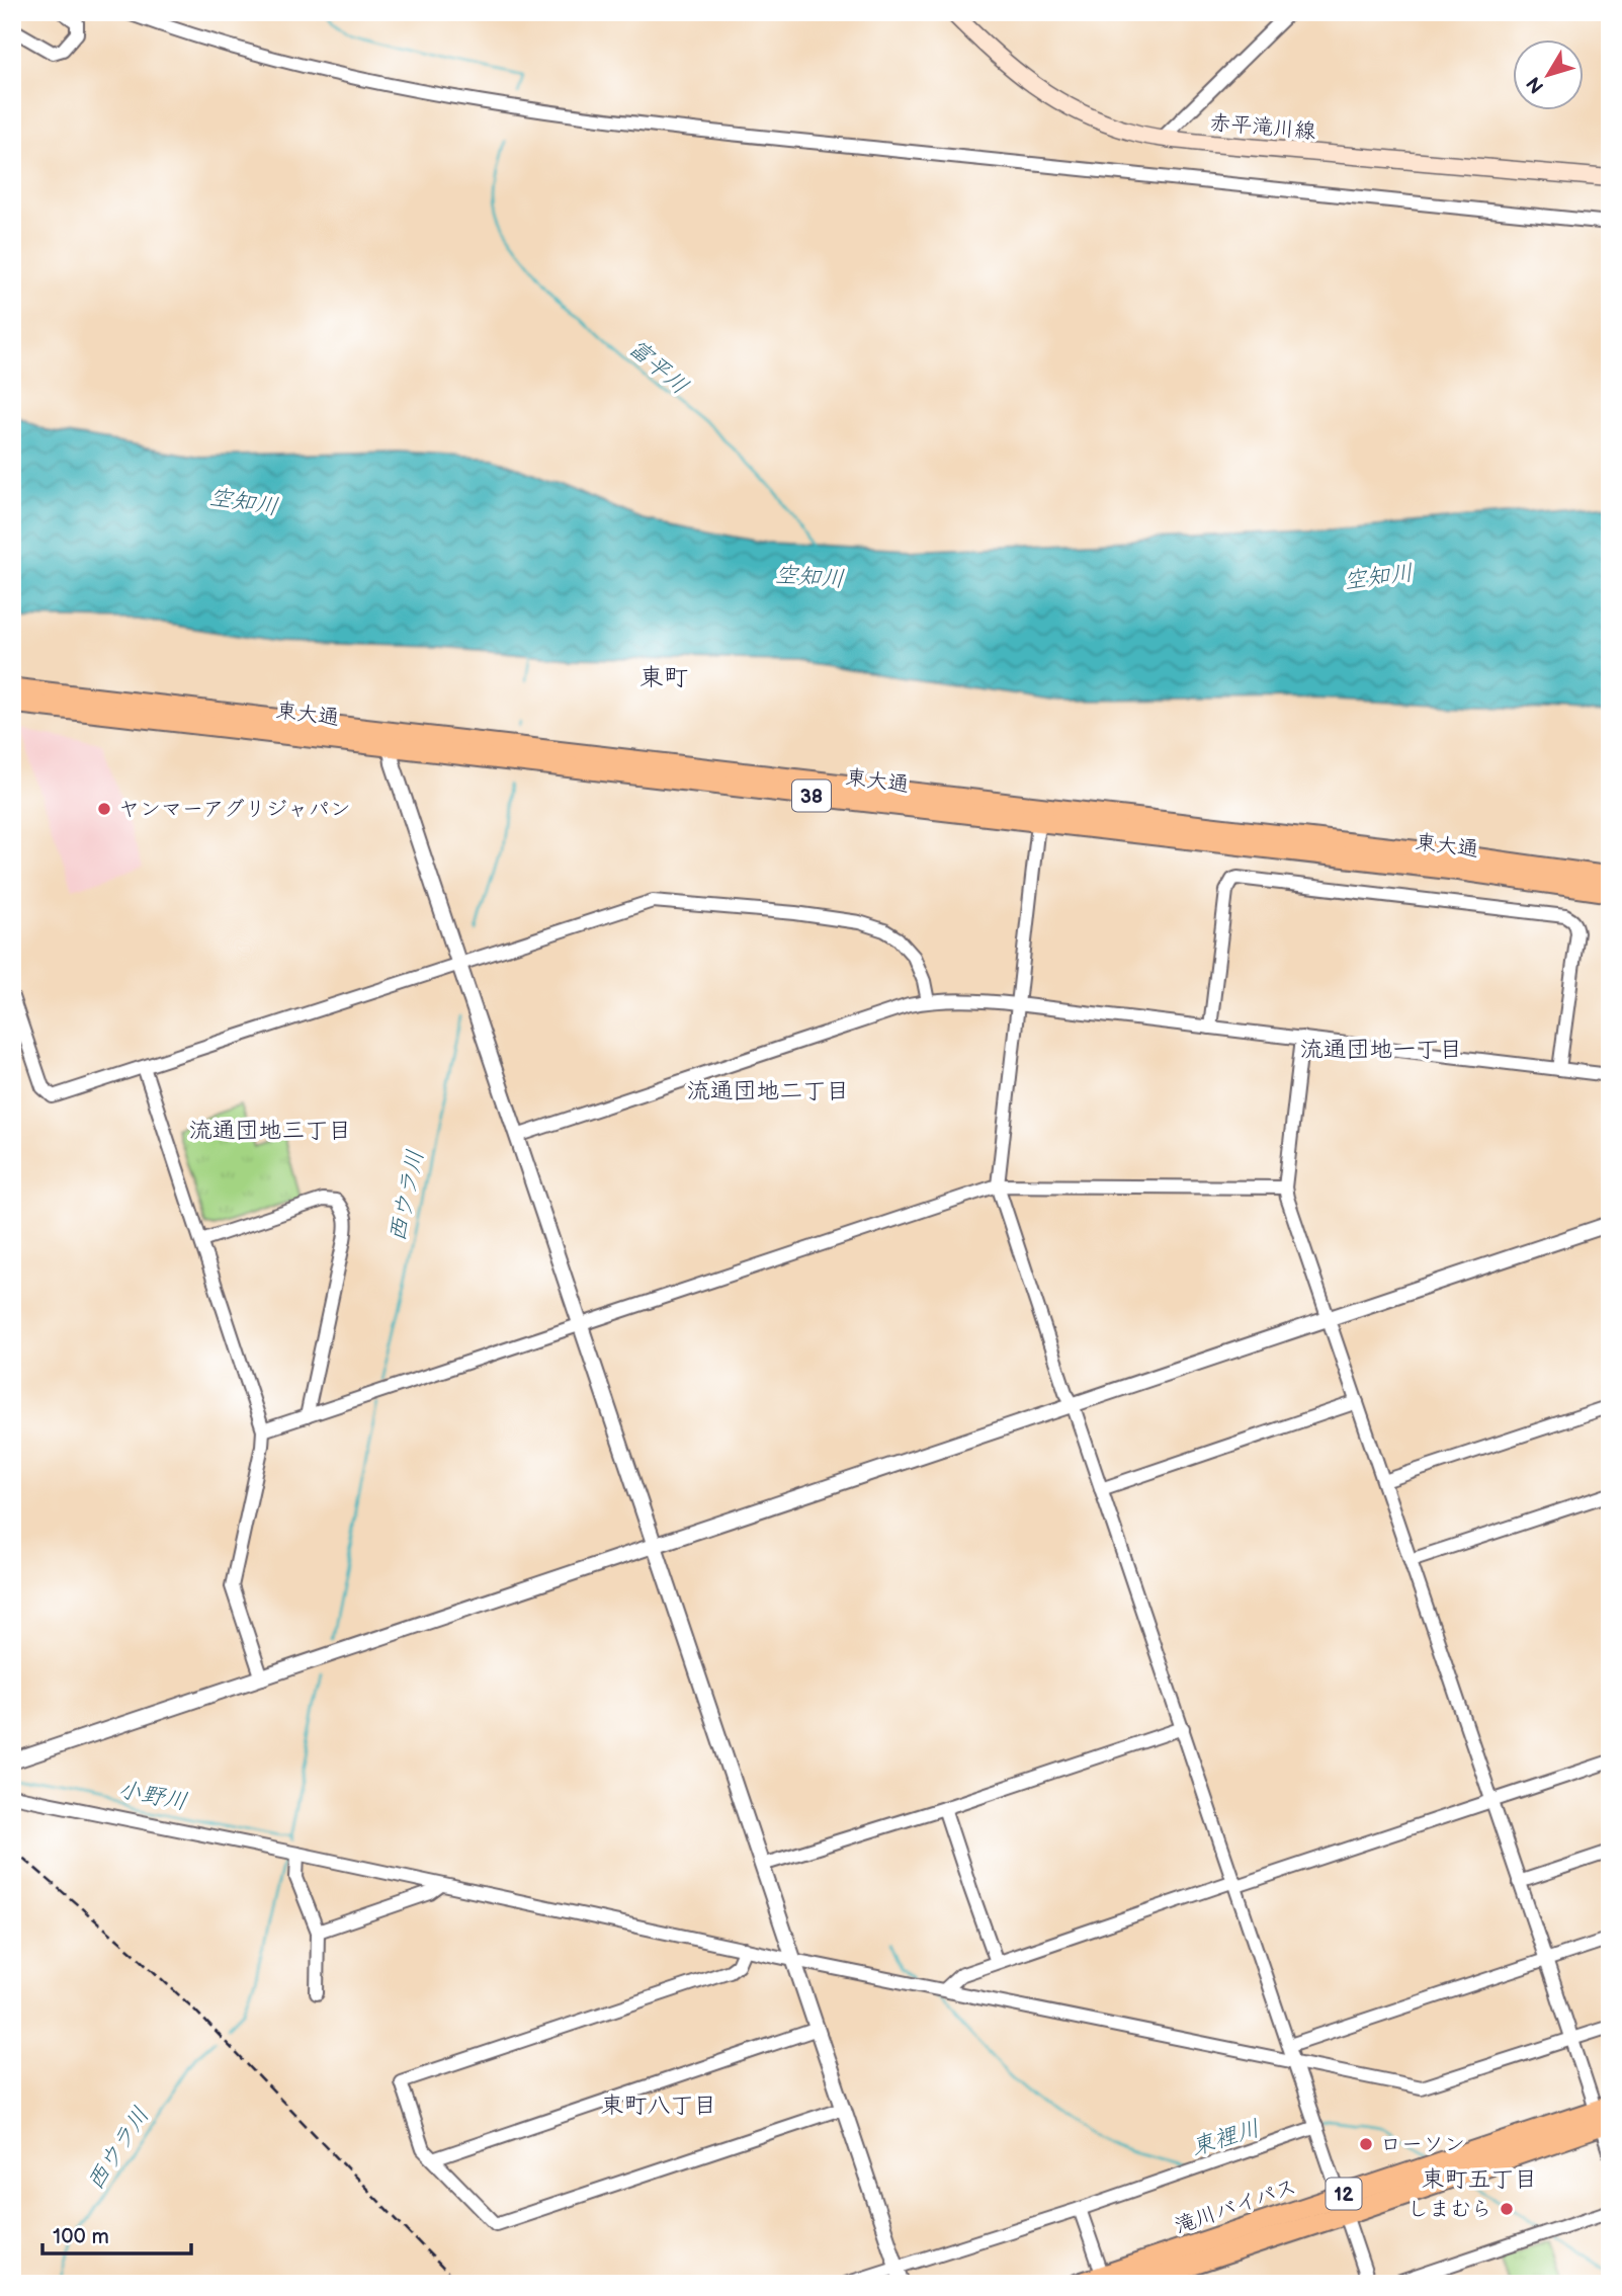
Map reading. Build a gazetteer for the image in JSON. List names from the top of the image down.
{
  "streets": {
    "highway": [
      "東大通",
      "38",
      "12",
      "滝川バイパス"
    ],
    "main road": ["赤平滝川線"]
  },
  "districts": [
    "東町",
    "流通団地一丁目",
    "流通団地二丁目",
    "流通団地三丁目",
    "東町八丁目",
    "東町五丁目"
  ],
  "water": [
    "富平川",
    "空知川",
    "西ウラ川",
    "小野川",
    "東裡川"
  ],
  "places": ["ヤンマーアグリジャパン", "ローソン", "しまむら"],
  "scale_bar": "100 m",
  "north": "bottom left"
}
